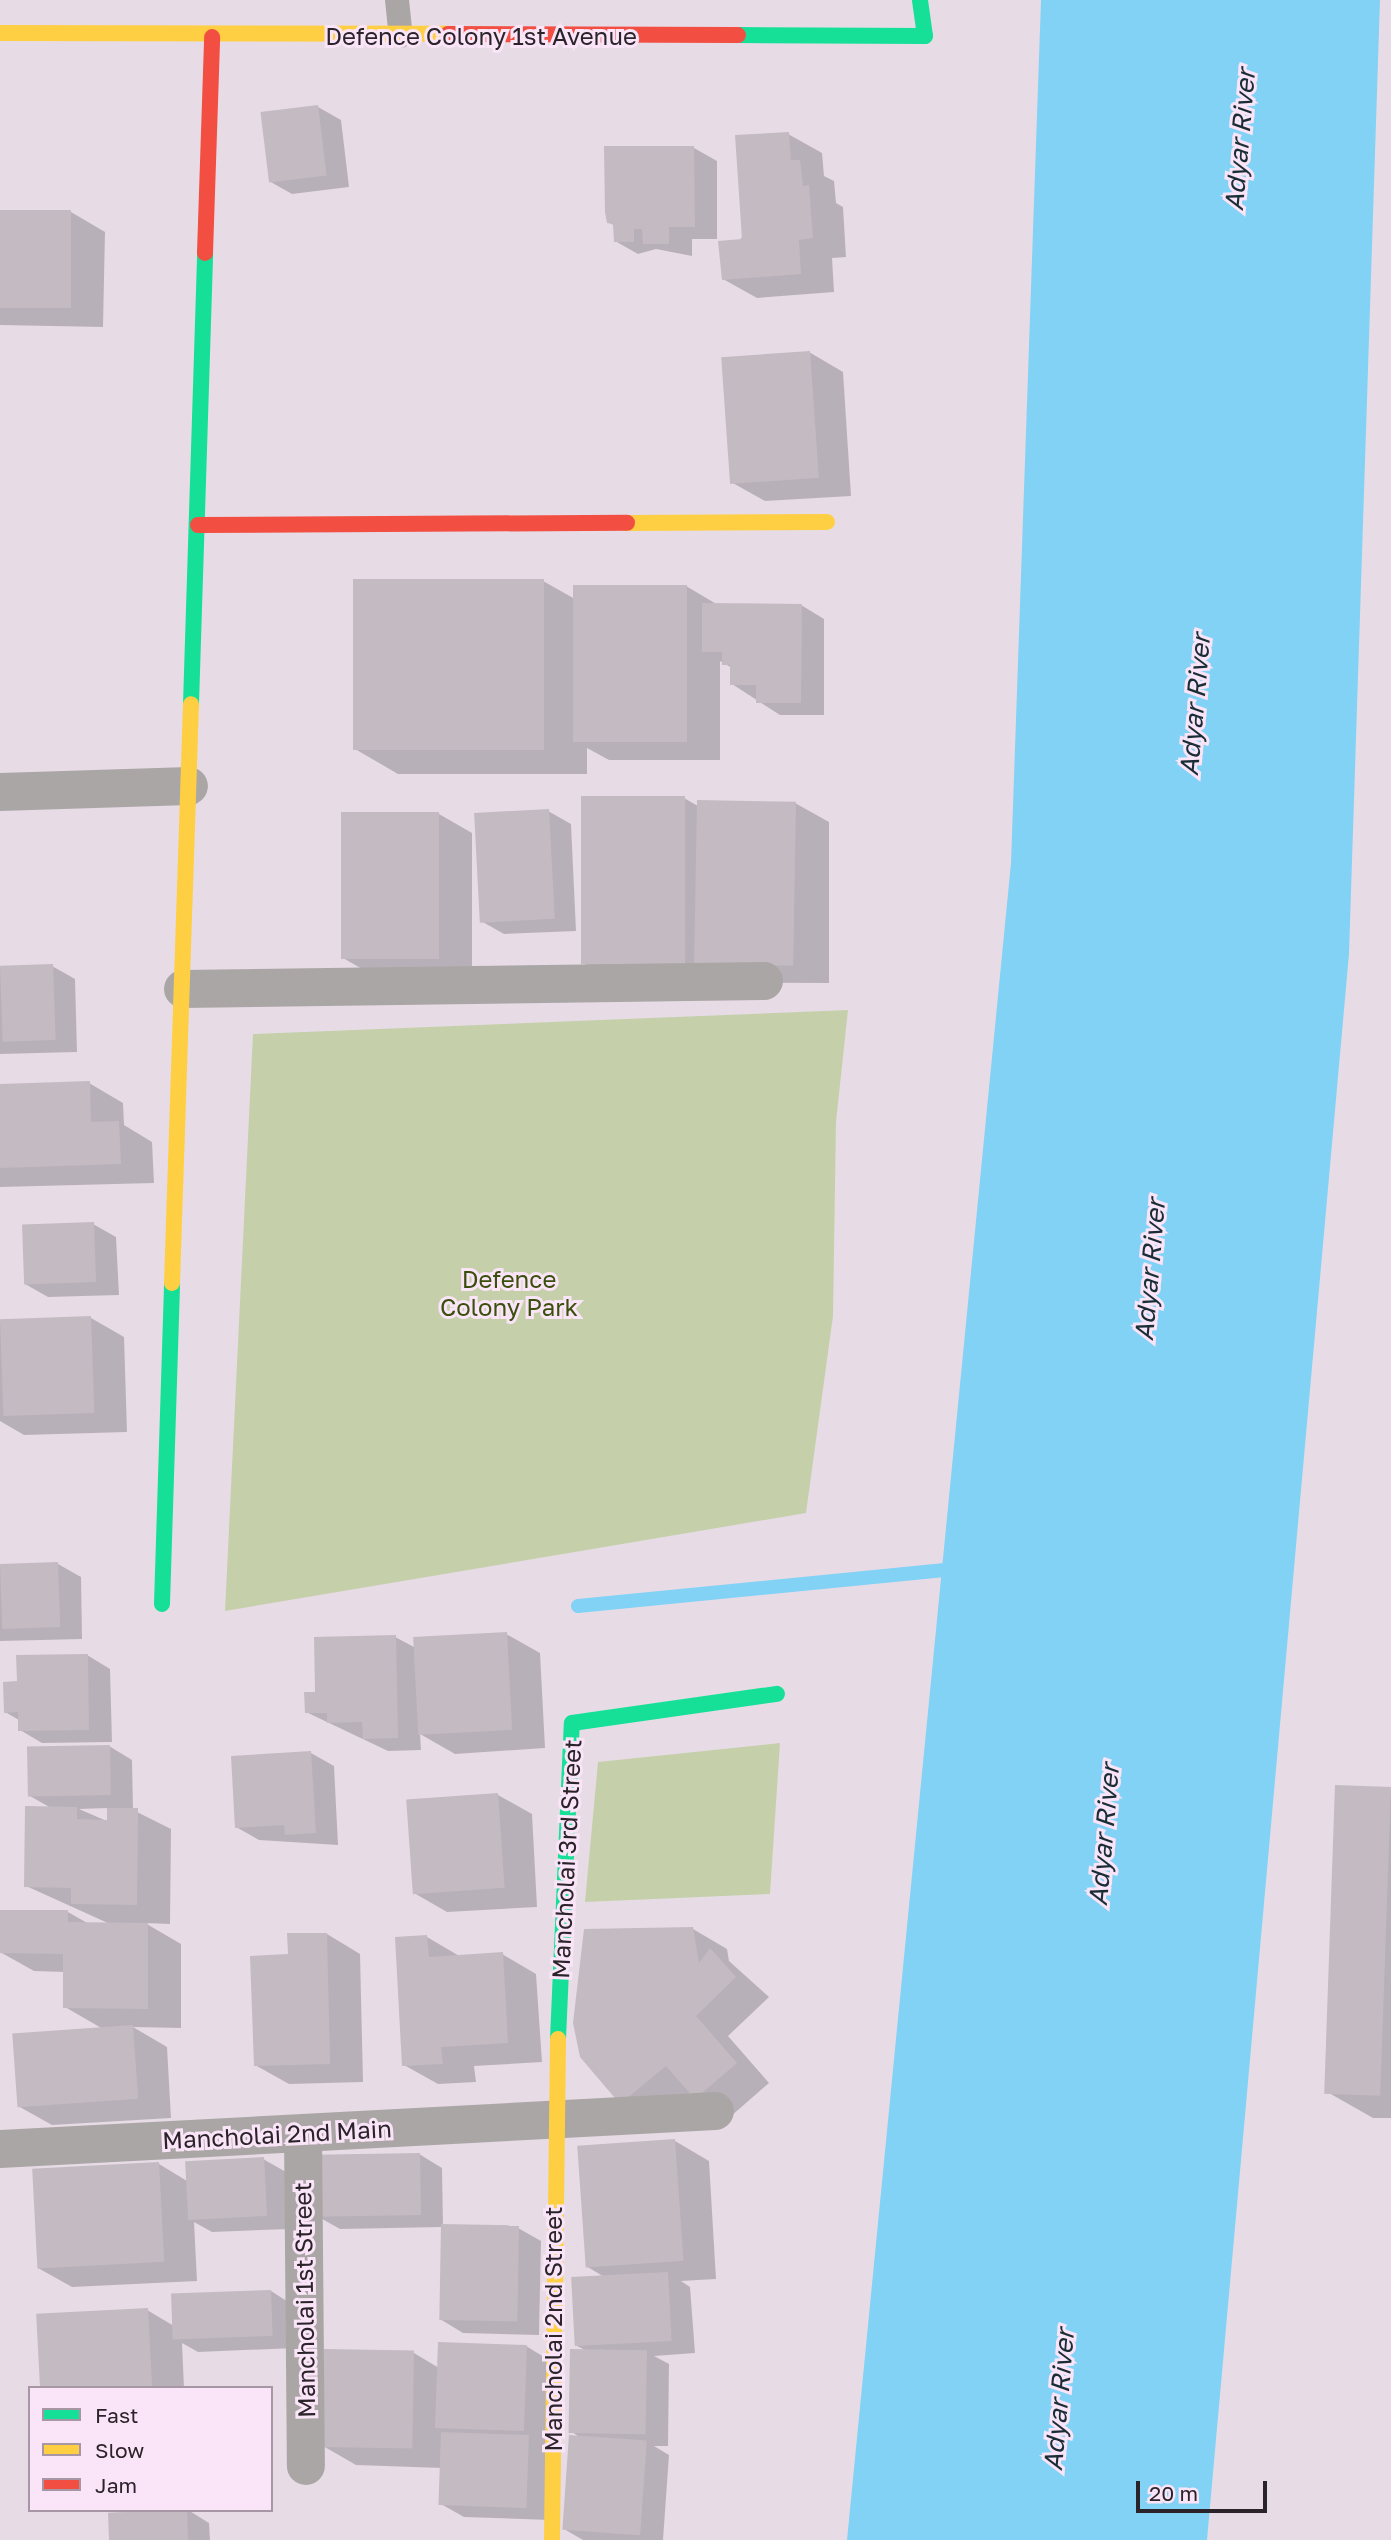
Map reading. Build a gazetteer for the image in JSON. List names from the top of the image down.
{
  "streets": {
    "street": [
      "Defence Colony 1st Avenue",
      "Mancholai 3rd Street",
      "Mancholai 2nd Main",
      "Mancholai 1st Street",
      "Mancholai 2nd Street"
    ]
  },
  "crossings": [
    ["Mancholai 3rd Street", "Mancholai 2nd Main"],
    ["Mancholai 3rd Street", "Mancholai 2nd Street"],
    ["Mancholai 2nd Main", "Mancholai 1st Street"],
    ["Mancholai 2nd Main", "Mancholai 2nd Street"]
  ],
  "water": ["Adyar River"],
  "parks": ["Defence Colony Park"],
  "legend": ["Fast", "Slow", "Jam"],
  "scale_bar": "20 m"
}
